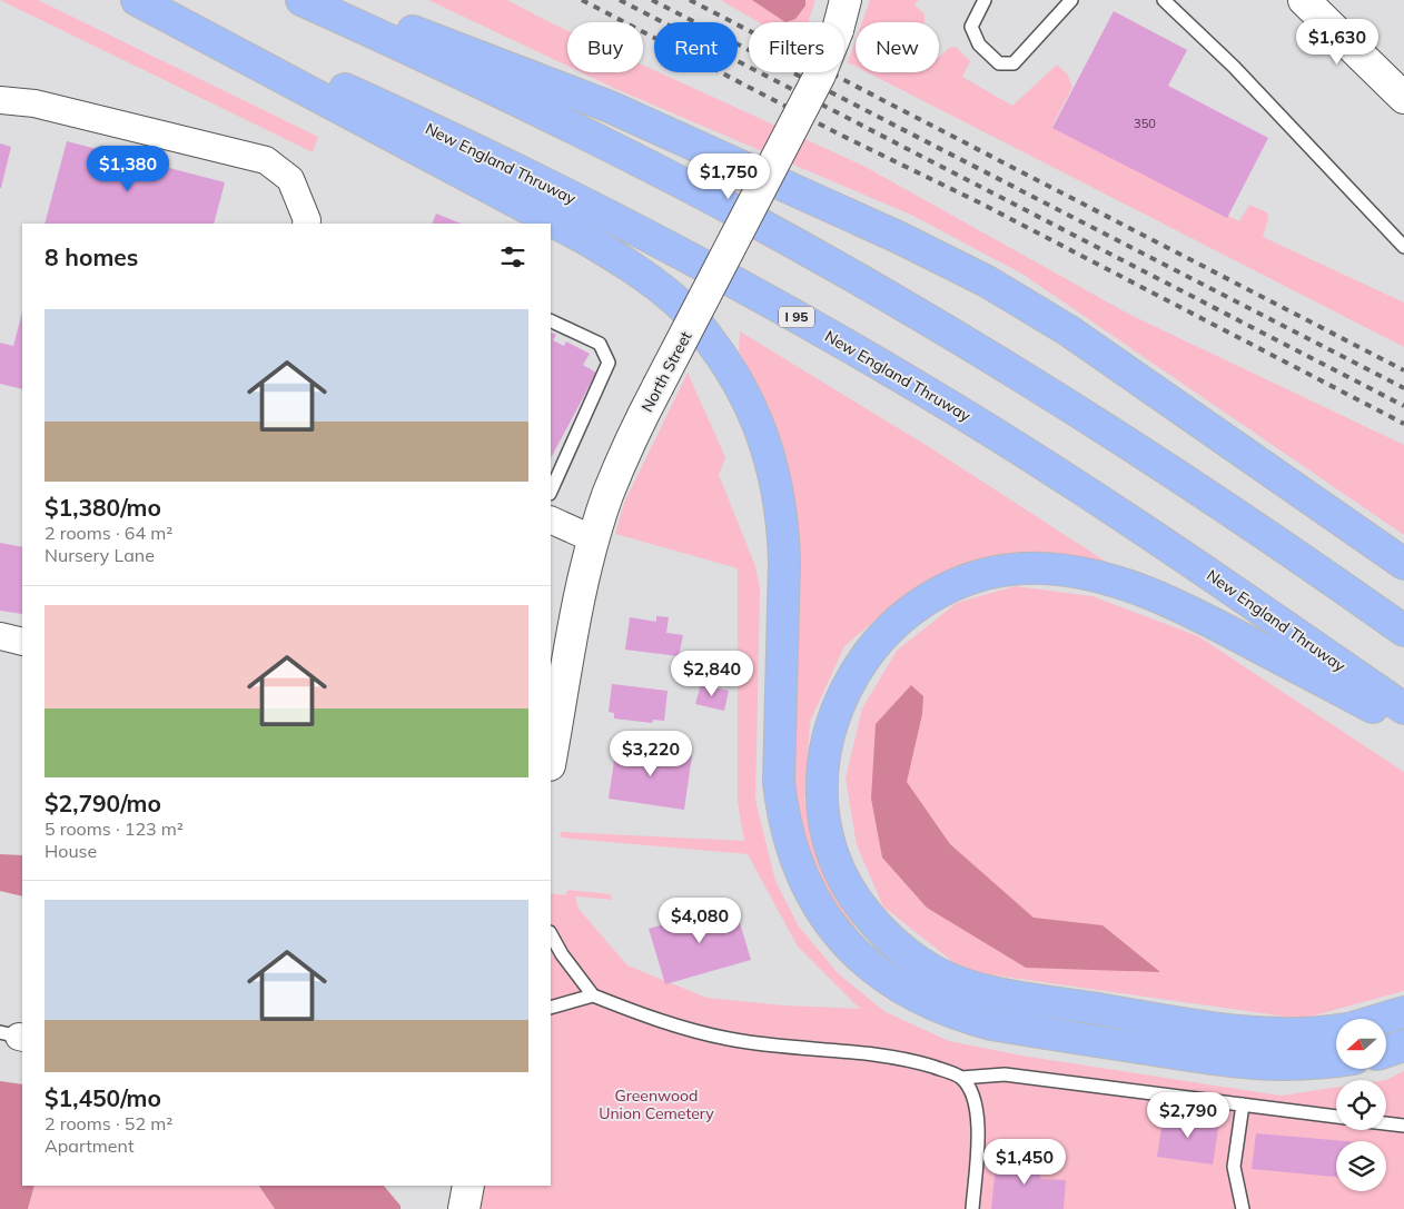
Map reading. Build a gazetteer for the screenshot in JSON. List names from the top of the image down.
{
  "streets": {
    "highway": ["New England Thruway", "I 95"],
    "street": ["North Street"]
  },
  "parks": ["Greenwood Union Cemetery"],
  "house_numbers": ["350"],
  "north": "left",
  "page": {
    "price": [
      "$1,630",
      "$1,380",
      "$1,750",
      "$2,840",
      "$3,220",
      "$4,080",
      "$2,790",
      "$1,450"
    ],
    "chip": [
      "Buy",
      "Rent",
      "Filters",
      "New"
    ],
    "heading": "8 homes",
    "list": [
      {
        "name": "$1,380/mo",
        "note": "2 rooms · 64 m² · Nursery Lane"
      },
      {
        "name": "$2,790/mo",
        "note": "5 rooms · 123 m² · House"
      },
      {
        "name": "$1,450/mo",
        "note": "2 rooms · 52 m² · Apartment"
      }
    ]
  }
}
